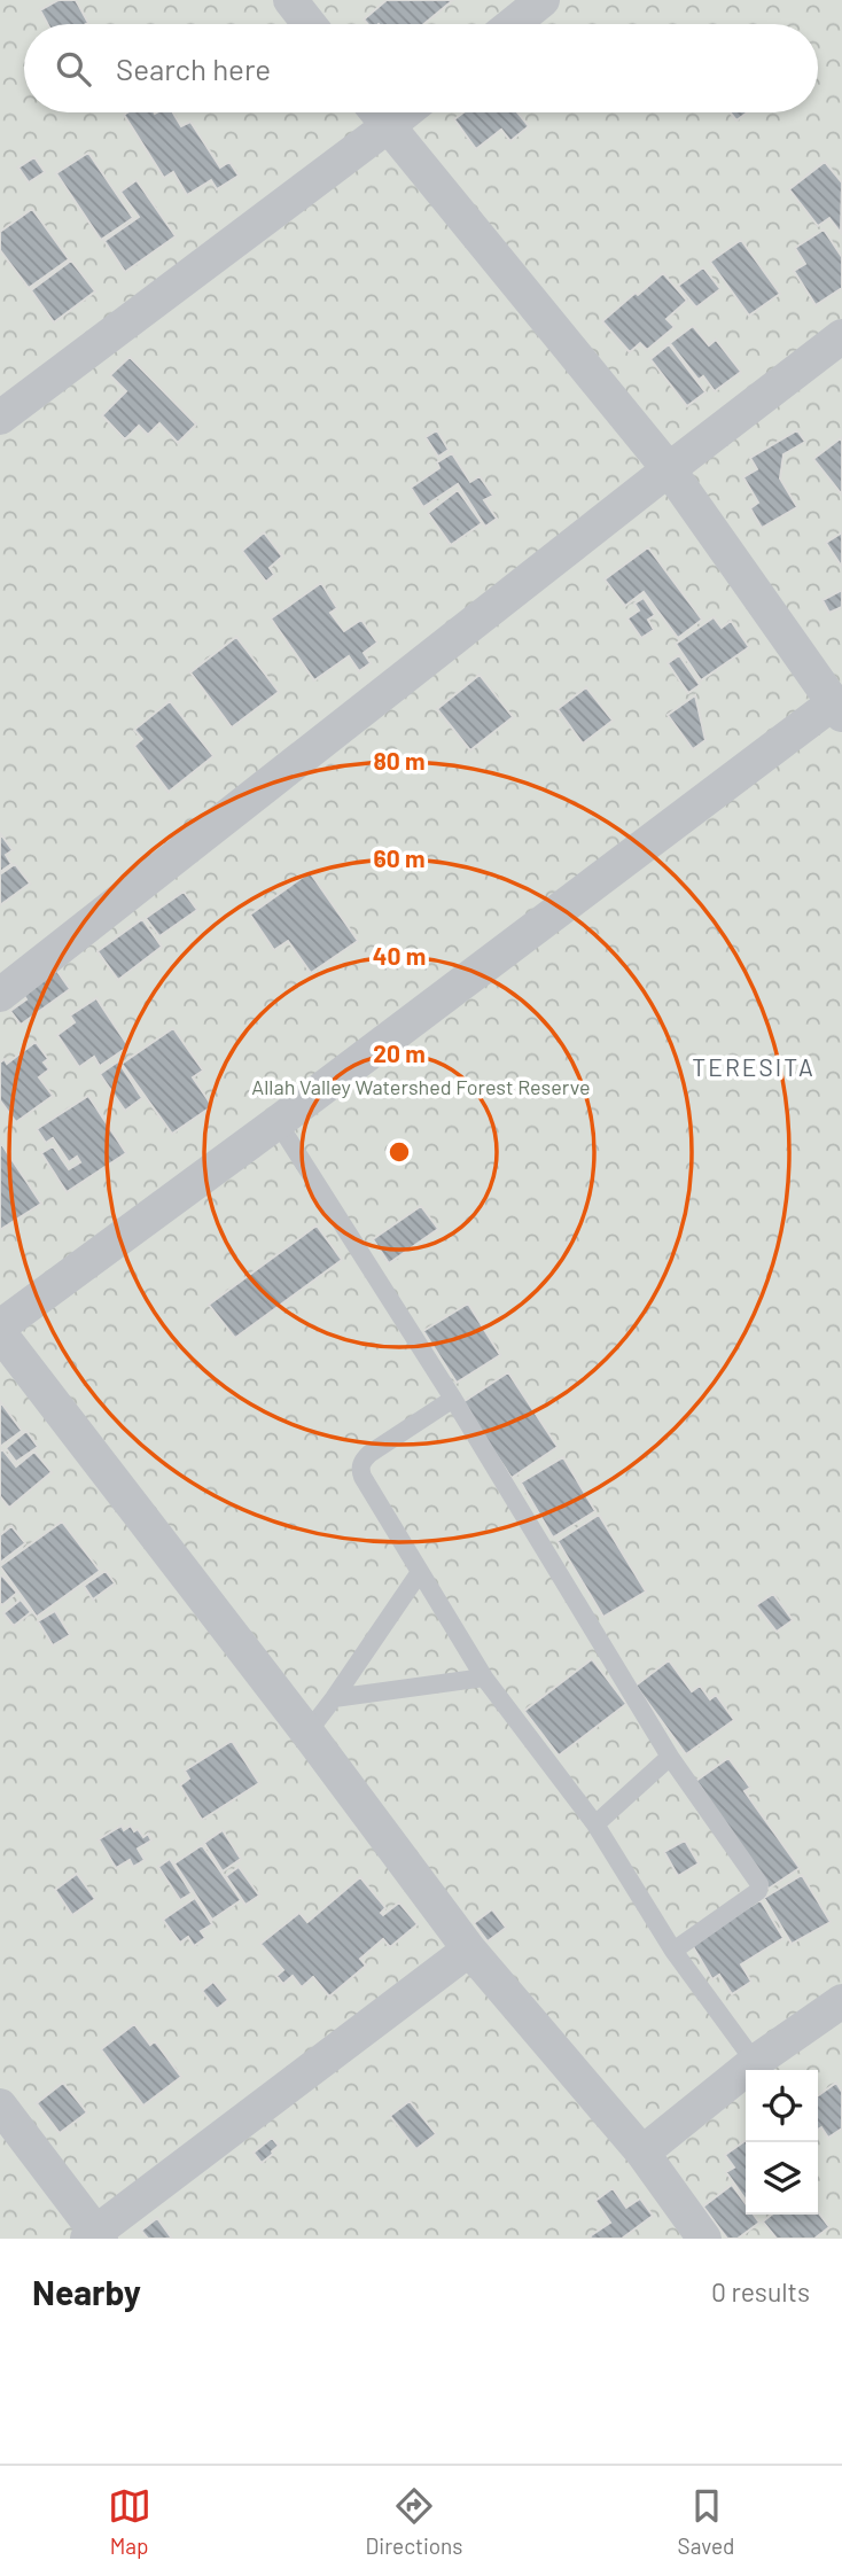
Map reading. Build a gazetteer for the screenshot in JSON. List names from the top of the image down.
{
  "districts": ["TERESITA"],
  "parks": ["Allah Valley Watershed Forest Reserve"],
  "page": {
    "search": "Search here",
    "heading": ["Nearby", "0 results"],
    "nav": ["Map", "Directions", "Saved"]
  },
  "rings": [
    "80 m",
    "60 m",
    "40 m",
    "20 m"
  ]
}
